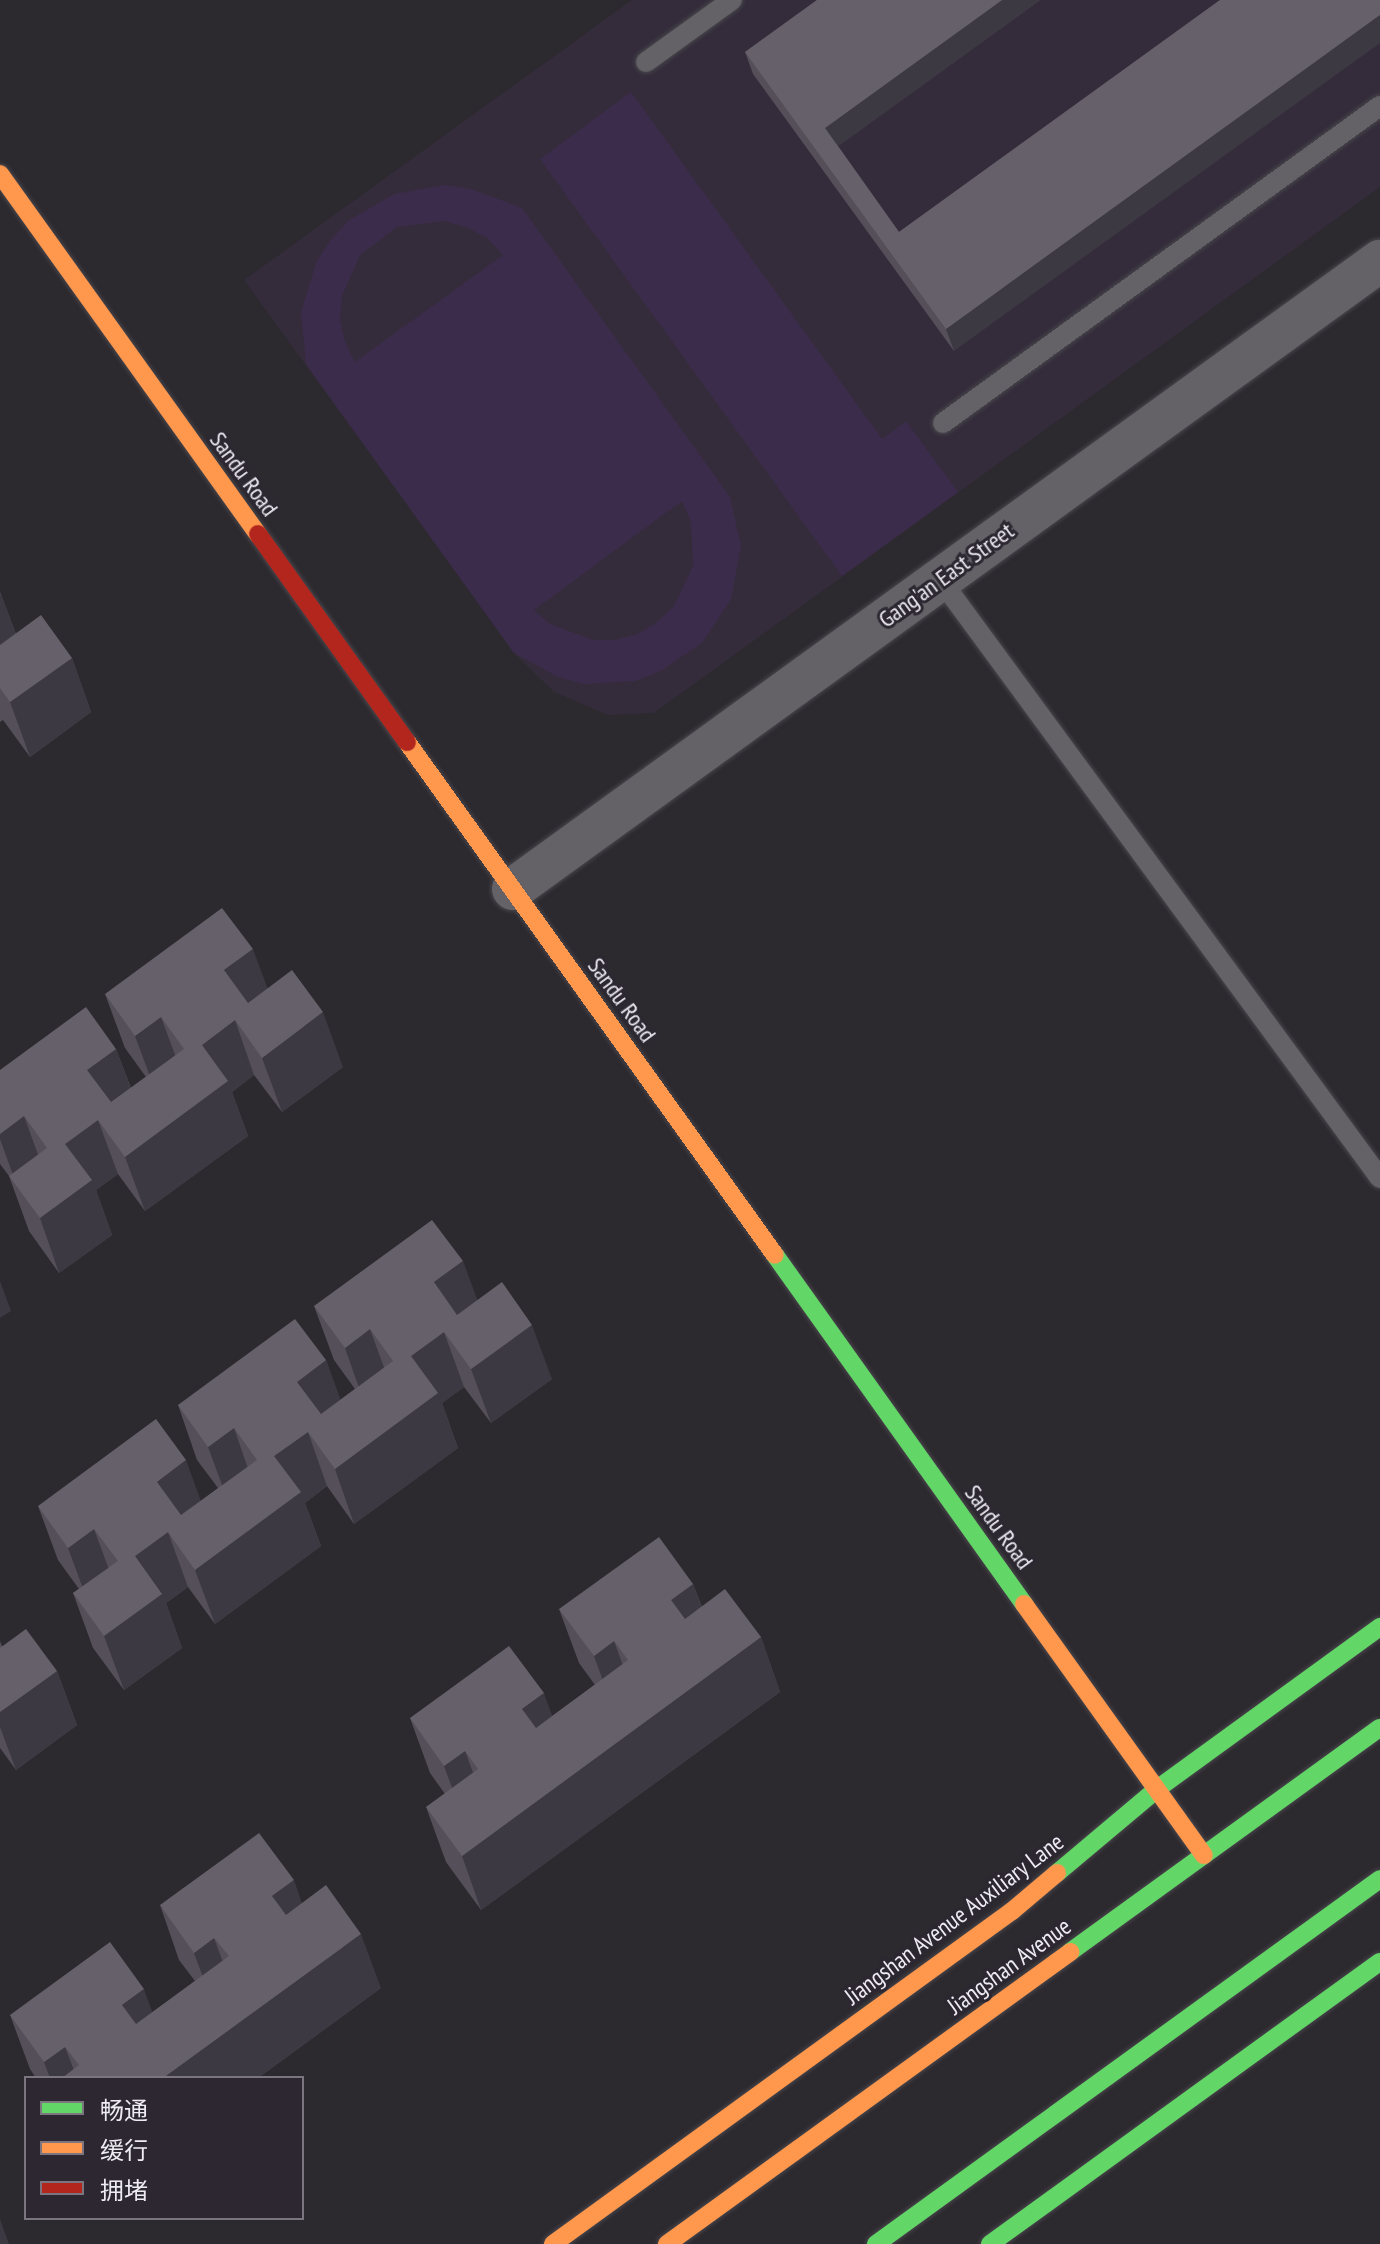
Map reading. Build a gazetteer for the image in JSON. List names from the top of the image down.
{
  "streets": {
    "main road": ["Sandu Road", "Jiangshan Avenue Auxiliary Lane", "Jiangshan Avenue"],
    "street": ["Gang'an East Street"]
  },
  "crossings": [
    ["Sandu Road", "Gang'an East Street"],
    ["Sandu Road", "Jiangshan Avenue Auxiliary Lane"],
    ["Sandu Road", "Jiangshan Avenue"]
  ],
  "legend": ["畅通", "缓行", "拥堵"]
}
